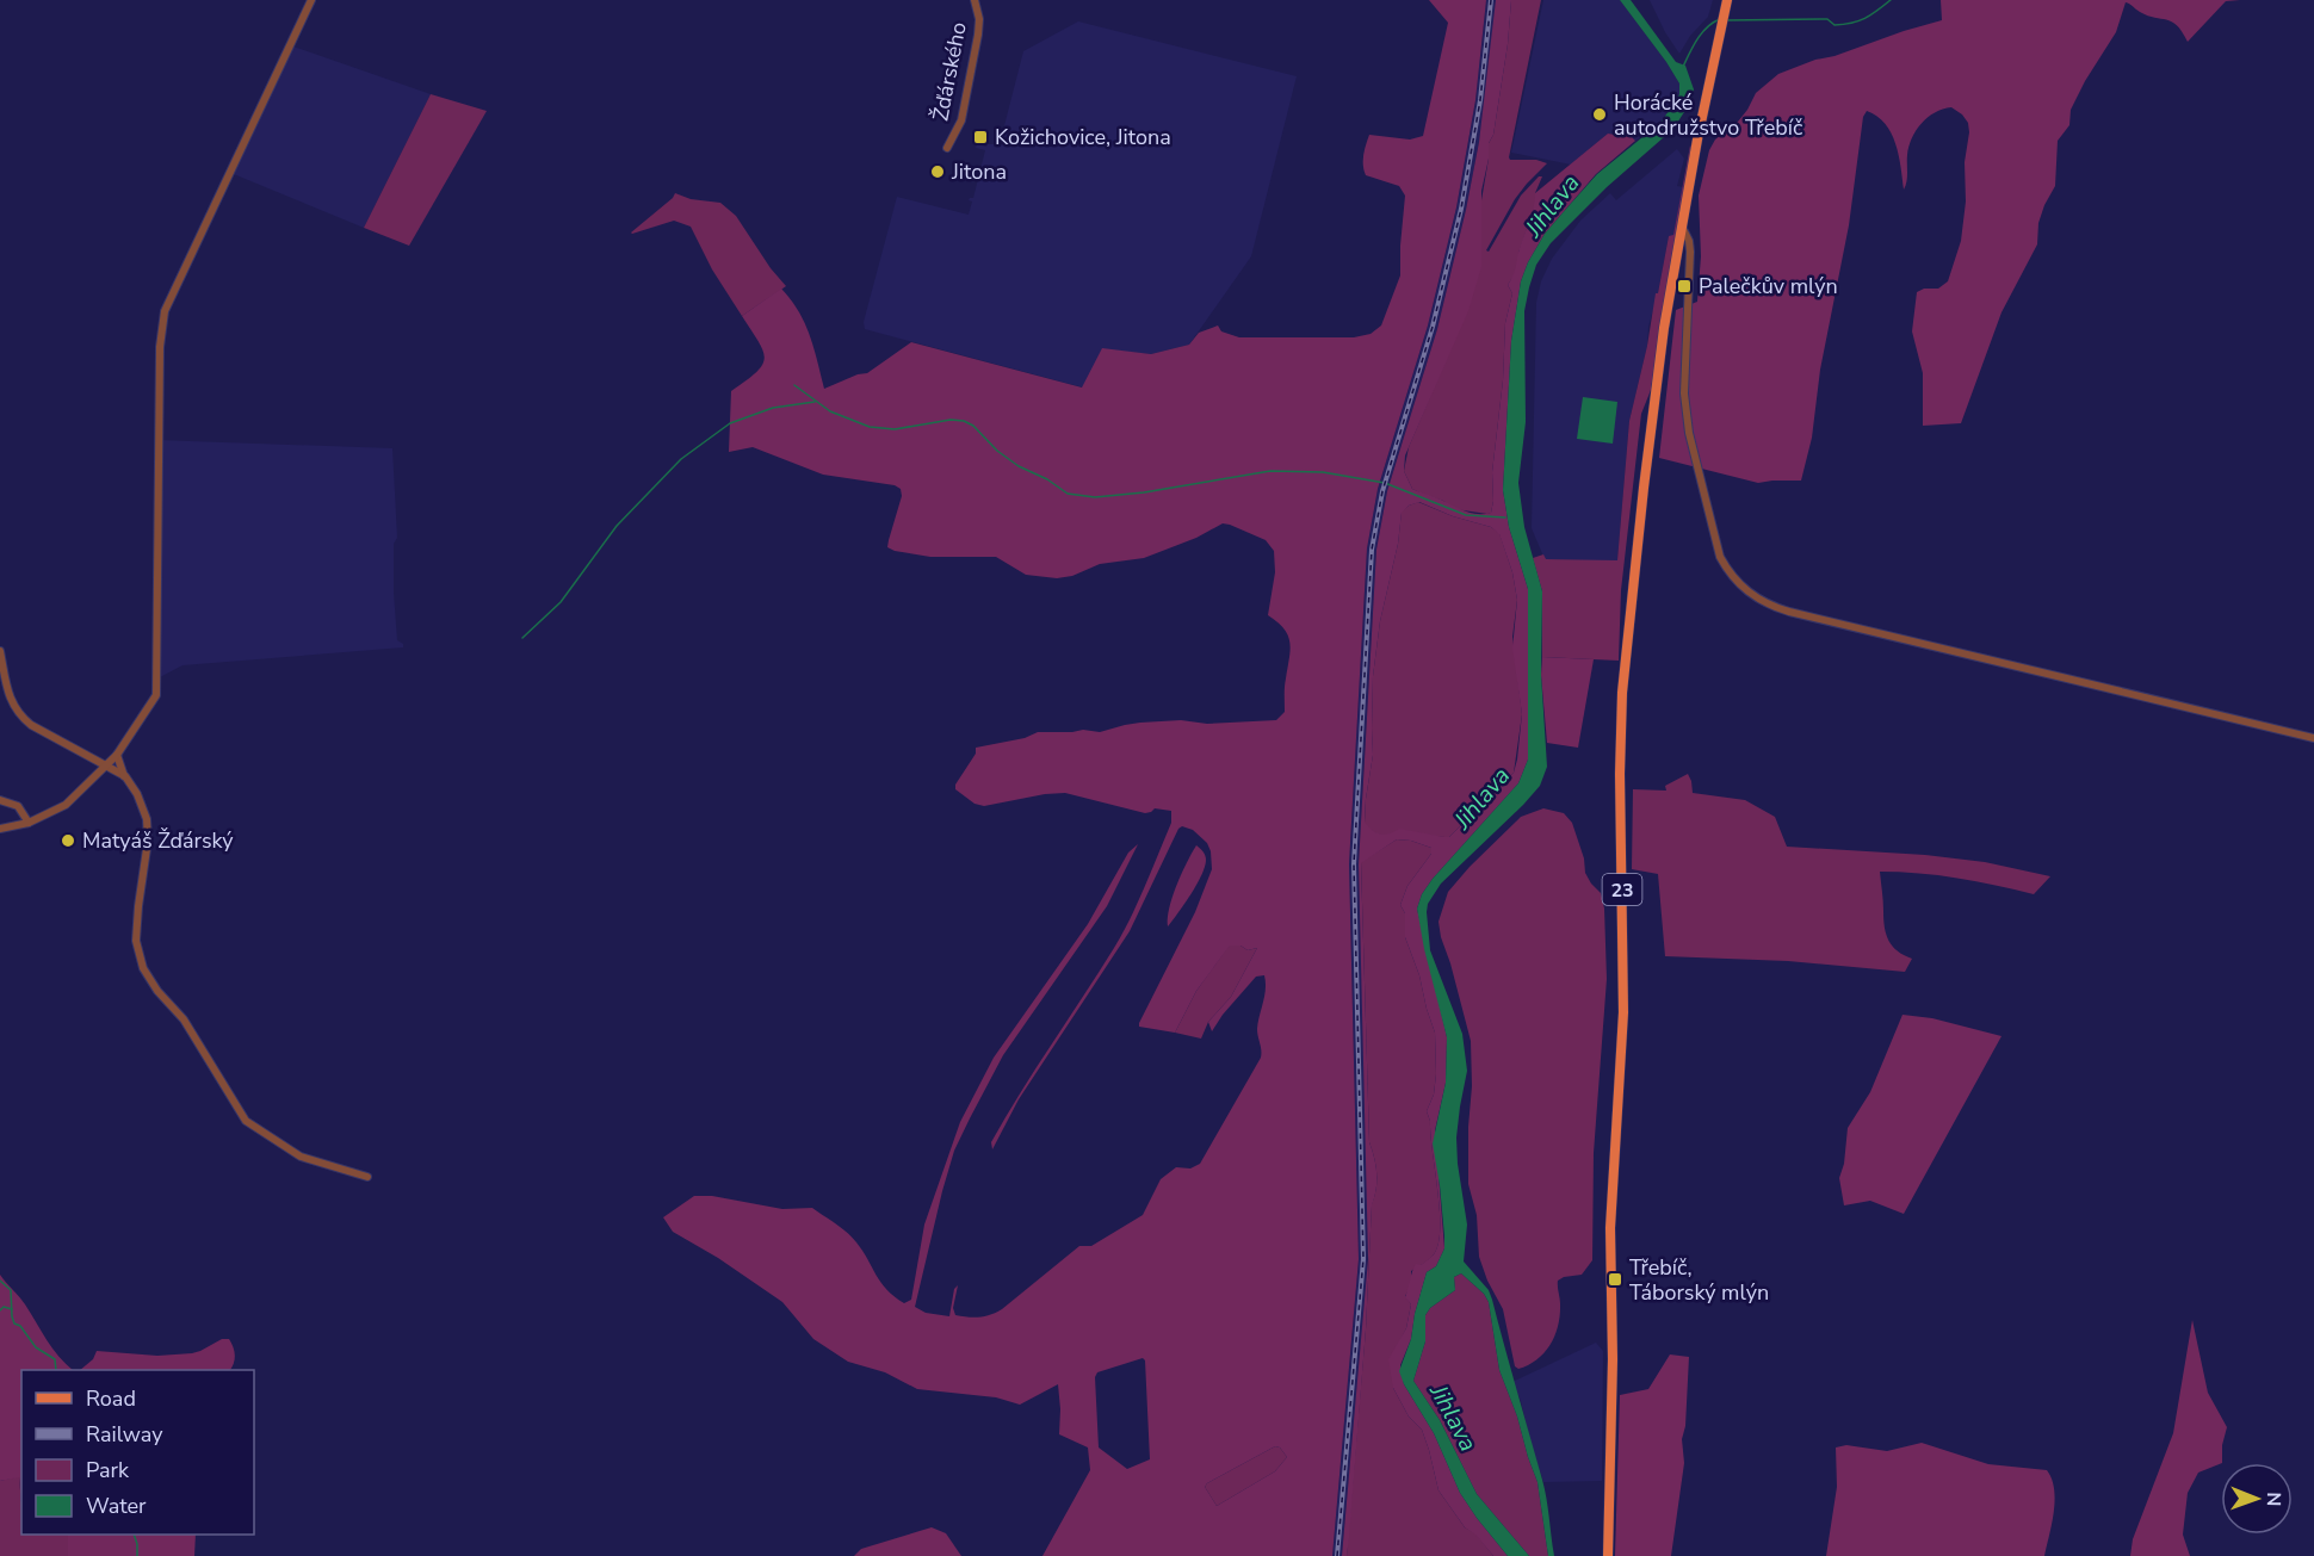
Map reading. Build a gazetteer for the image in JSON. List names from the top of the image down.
{
  "streets": {
    "main road": ["23"],
    "street": ["Žďárského"]
  },
  "water": ["Jihlava"],
  "places": {
    "other": ["Horácké autodružstvo Třebíč", "Jitona", "Matyáš Žďárský"],
    "transit": ["Kožichovice, Jitona", "Palečkův mlýn", "Třebíč, Táborský mlýn"]
  },
  "legend": [
    "Road",
    "Railway",
    "Park",
    "Water"
  ],
  "north": "right"
}
